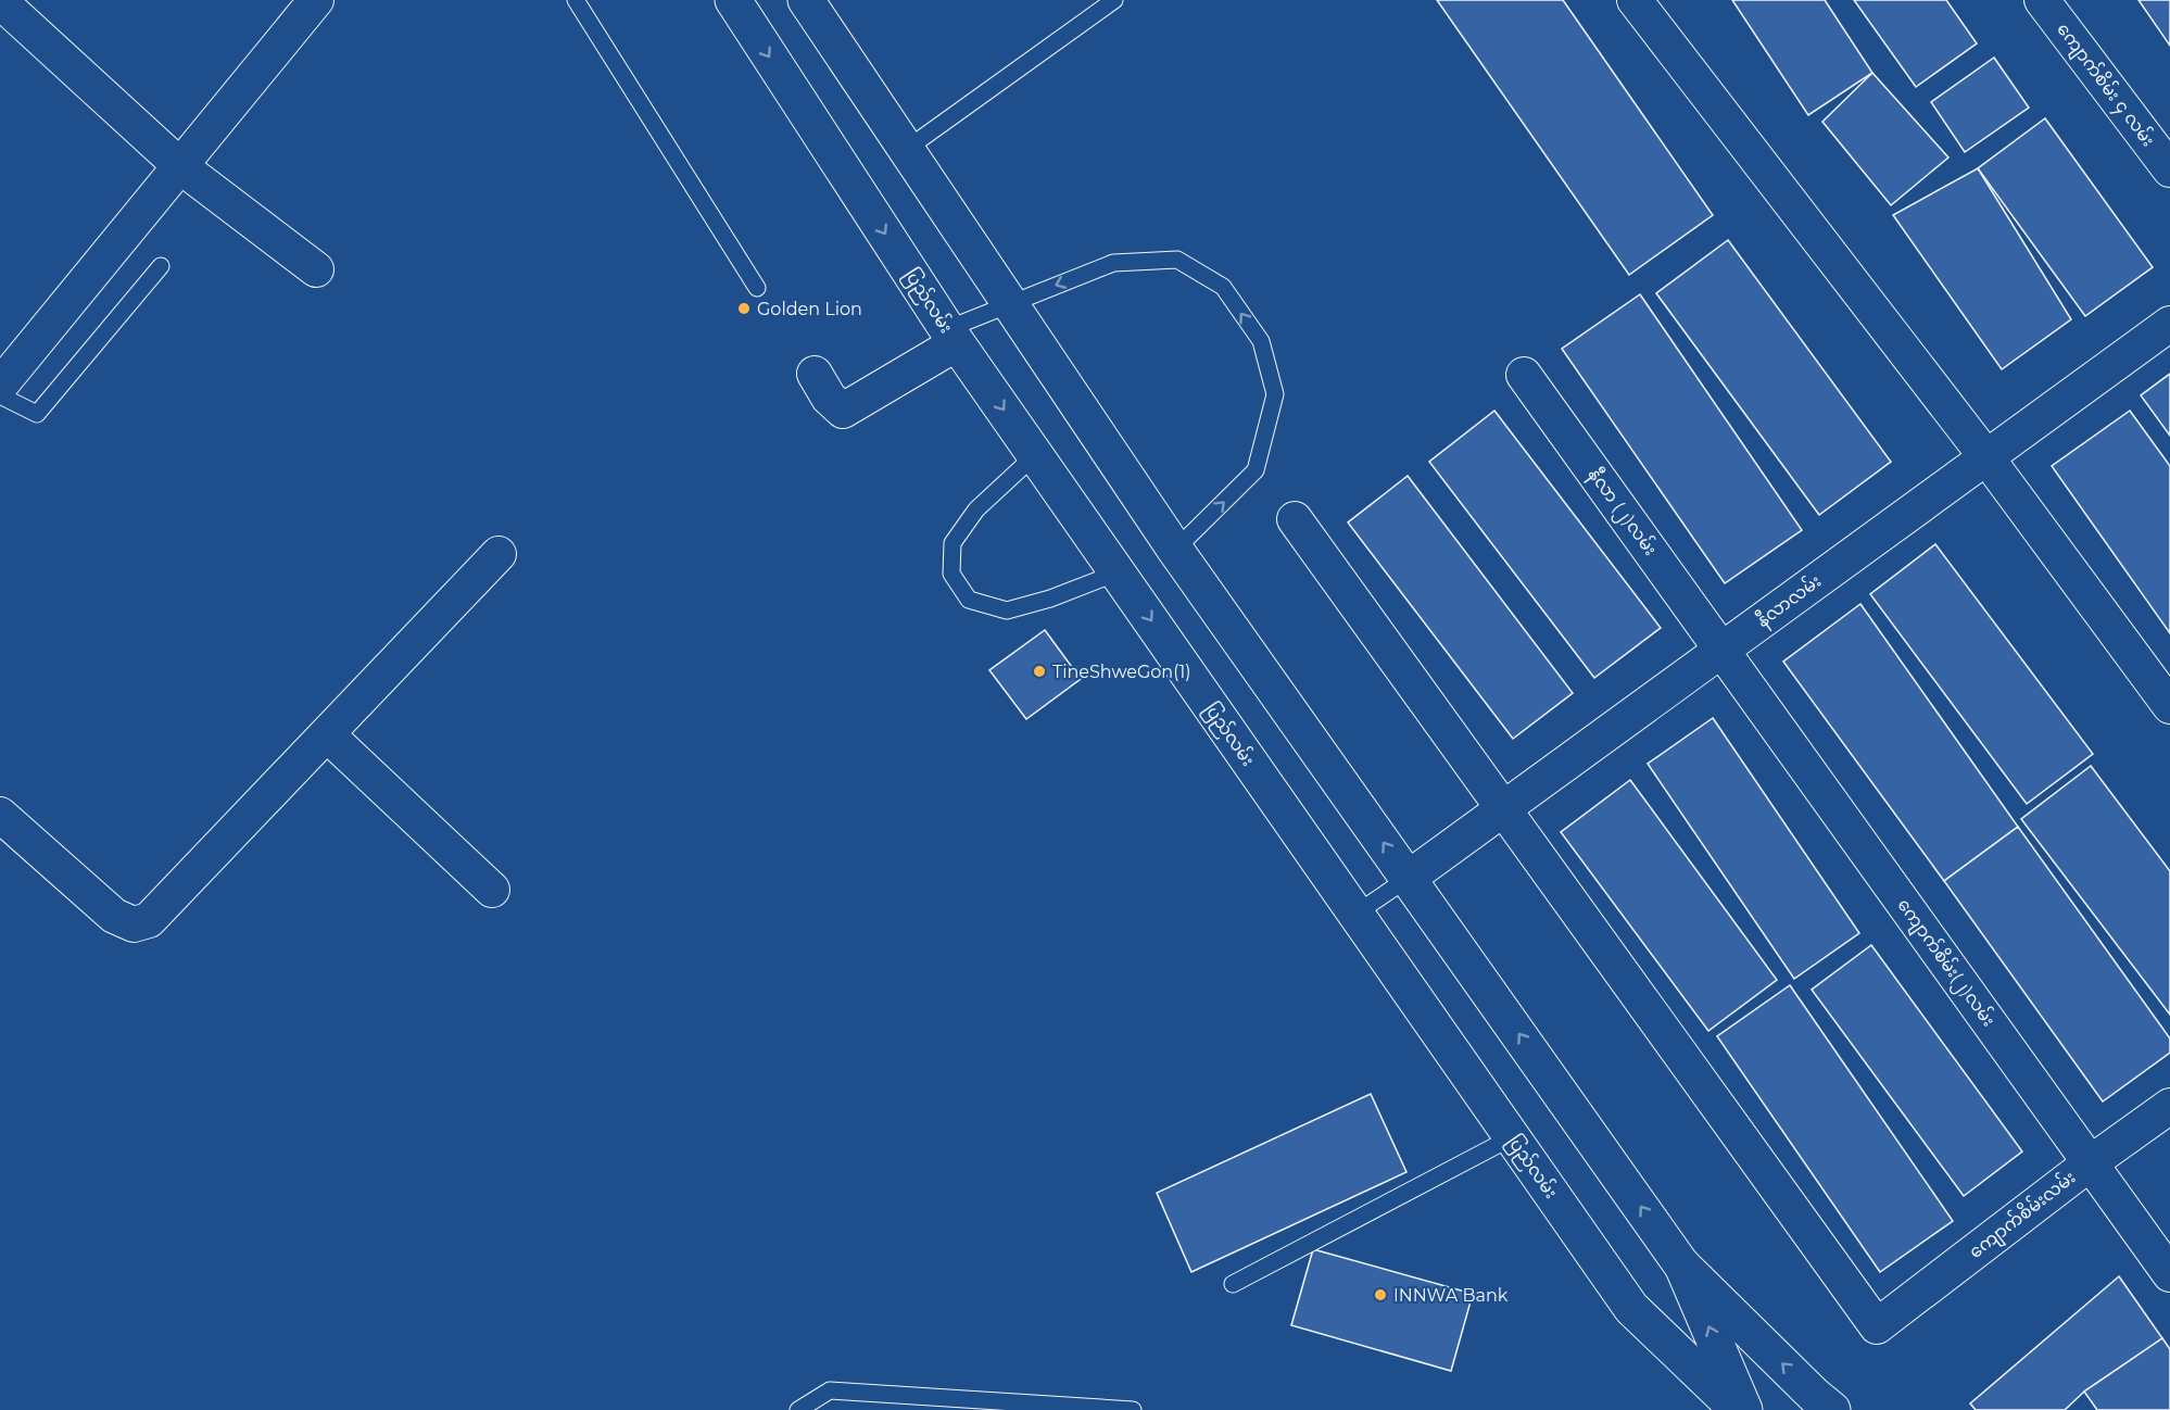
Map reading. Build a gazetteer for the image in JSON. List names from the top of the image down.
{
  "streets": {
    "main road": ["ပြည်လမ်း"],
    "street": [
      "ကျောက်စိမ်း ၄ လမ်း",
      "နီလာ (၂)လမ်း",
      "နီလာလမ်း",
      "ကျောက်စိမ်း(၂)လမ်း",
      "ကျောက်စိမ်းလမ်း"
    ]
  },
  "crossings": [
    ["နီလာ (၂)လမ်း", "နီလာလမ်း"],
    ["နီလာ (၂)လမ်း", "ကျောက်စိမ်း(၂)လမ်း"],
    ["နီလာလမ်း", "ကျောက်စိမ်း(၂)လမ်း"],
    ["နီလာလမ်း", "ကျောက်စိမ်းလမ်း"],
    ["ကျောက်စိမ်း(၂)လမ်း", "ကျောက်စိမ်းလမ်း"]
  ],
  "places": ["Golden Lion", "TineShweGon(1)", "INNWA Bank"]
}
